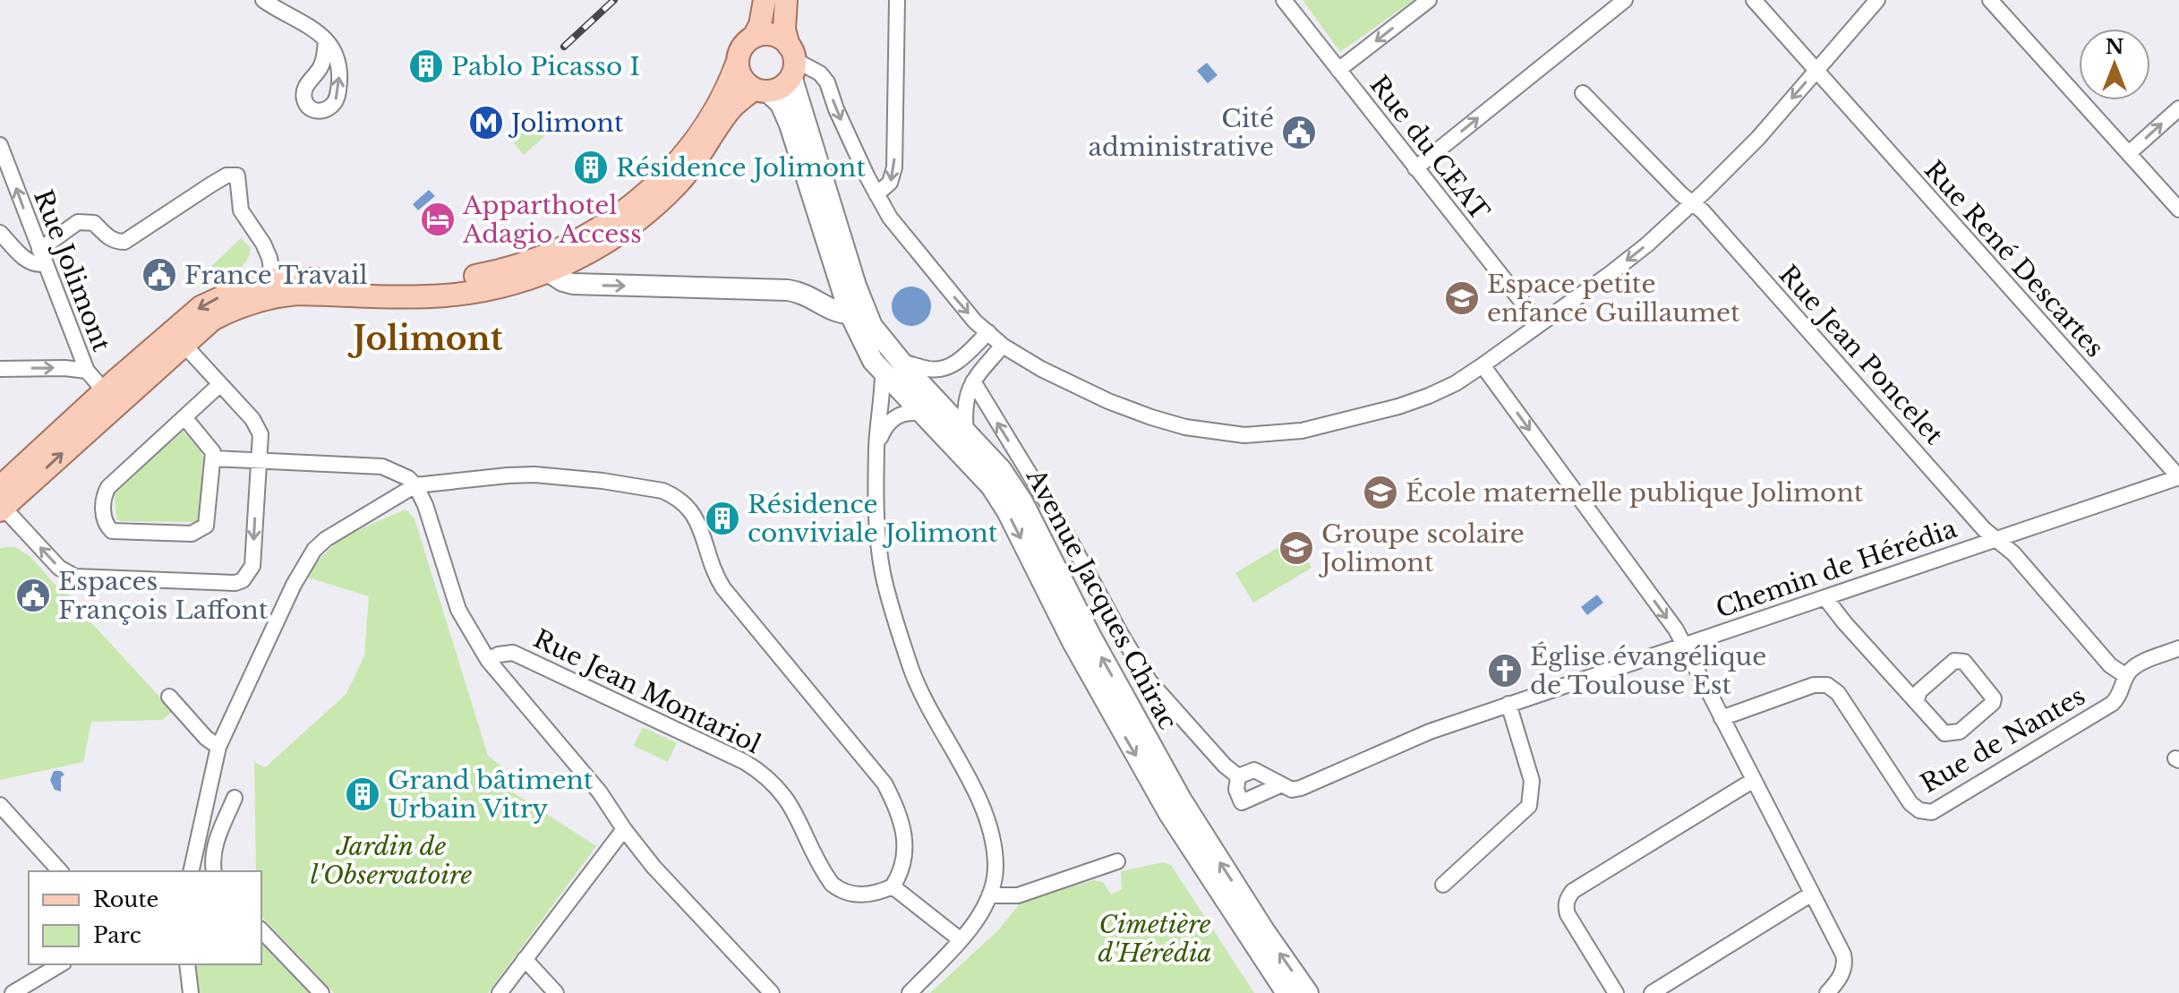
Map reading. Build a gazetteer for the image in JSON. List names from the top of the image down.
{
  "streets": {
    "main road": ["Avenue Jacques Chirac"],
    "street": [
      "Rue du CEAT",
      "Rue René Descartes",
      "Rue Jolimont",
      "Rue Jean Poncelet",
      "Chemin de Hérédia",
      "Rue Jean Montariol",
      "Rue de Nantes"
    ]
  },
  "crossings": [
    ["Rue René Descartes", "Chemin de Hérédia"],
    ["Rue Jean Poncelet", "Chemin de Hérédia"],
    ["Rue Jean Poncelet", "Rue de Nantes"]
  ],
  "one_way": ["Rue Jolimont"],
  "districts": ["Jolimont"],
  "parks": ["Jardin de l'Observatoire", "Cimetière d'Hérédia"],
  "places": {
    "building": [
      "Pablo Picasso I",
      "Résidence Jolimont",
      "Résidence conviviale Jolimont",
      "Grand bâtiment Urbain Vitry"
    ],
    "metro station": ["Jolimont"],
    "public building": ["Cité administrative", "France Travail", "Espaces François Laffont"],
    "hotel": ["Apparthotel Adagio Access"],
    "school or university": ["Espace petite enfance Guillaumet", "École maternelle publique Jolimont", "Groupe scolaire Jolimont"],
    "church": ["Église évangélique de Toulouse Est"]
  },
  "legend": ["Route", "Parc"],
  "north": "top"
}
